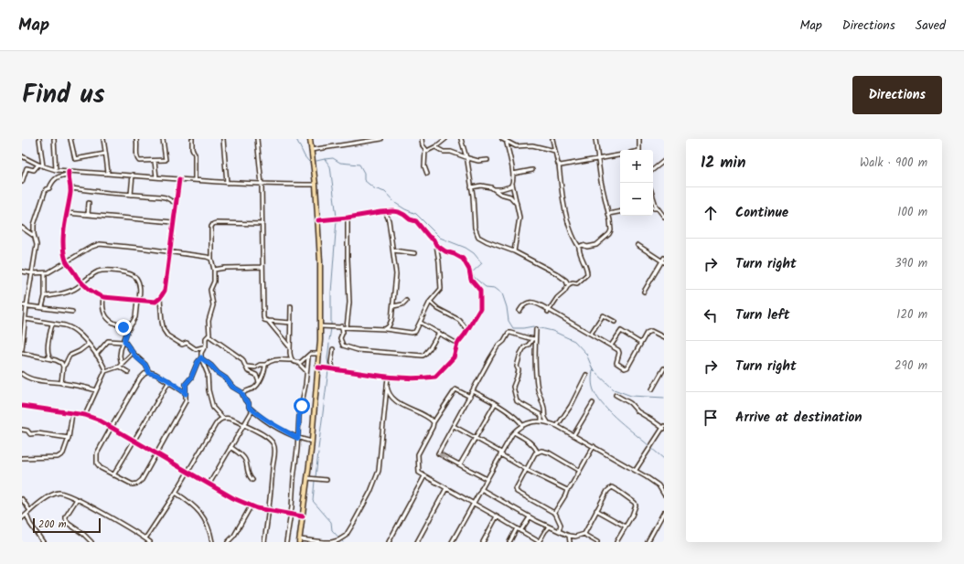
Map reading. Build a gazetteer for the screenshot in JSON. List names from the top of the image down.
{
  "scale_bar": "200 m",
  "page": {
    "header": "Map",
    "nav": ["Map", "Directions", "Saved"],
    "title": "Find us",
    "buttons": "Directions",
    "heading": ["12 min", "Walk · 900 m"],
    "map_buttons": ["+", "−"],
    "list": [
      ["Continue", "100 m"],
      ["Turn right", "390 m"],
      ["Turn left", "120 m"],
      ["Turn right", "290 m"],
      "Arrive at destination"
    ],
    "scale": "200 m"
  }
}
